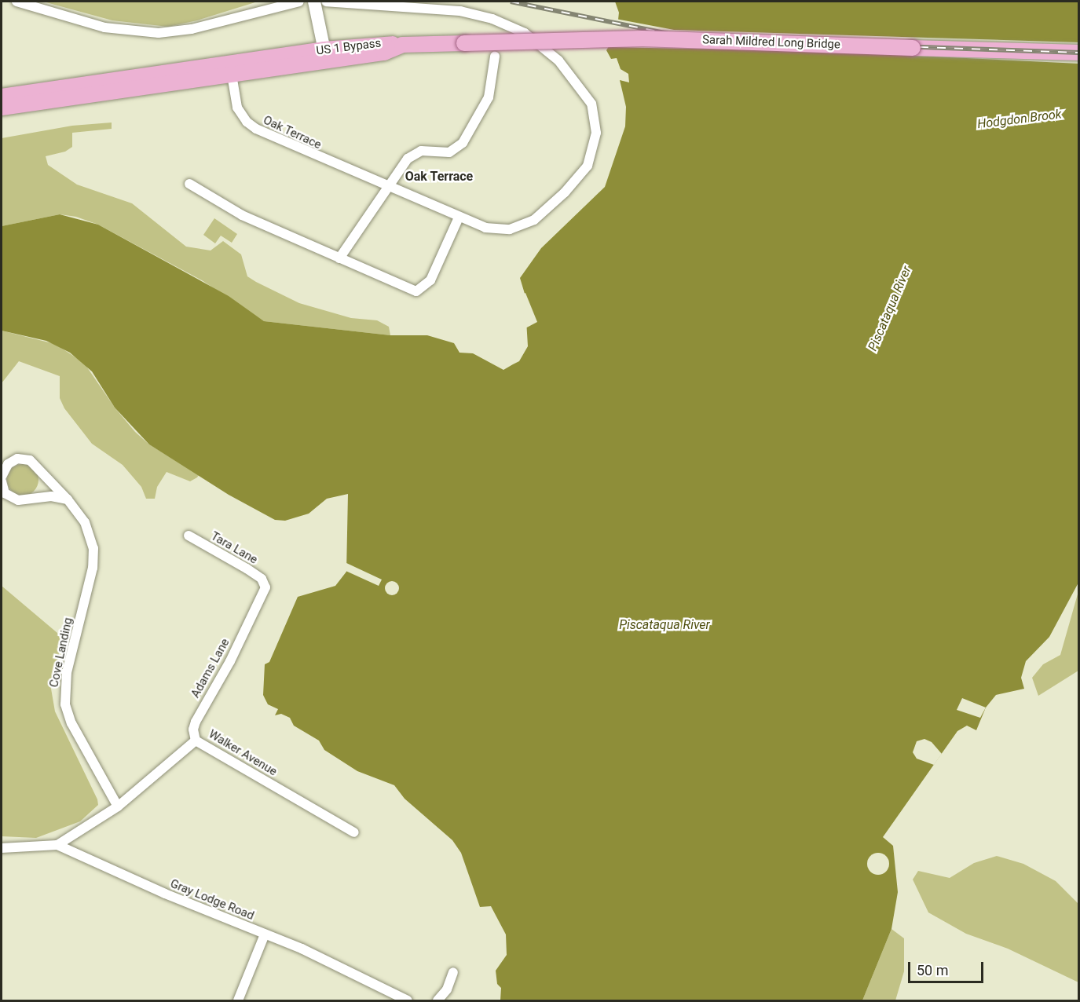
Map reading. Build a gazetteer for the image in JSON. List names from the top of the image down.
{
  "streets": {
    "main road": ["Sarah Mildred Long Bridge", "US 1 Bypass"],
    "street": [
      "Oak Terrace",
      "Tara Lane",
      "Cove Landing",
      "Adams Lane",
      "Walker Avenue",
      "Gray Lodge Road"
    ]
  },
  "crossings": [
    ["Sarah Mildred Long Bridge", "US 1 Bypass"],
    ["US 1 Bypass", "Oak Terrace"],
    ["Tara Lane", "Adams Lane"],
    ["Cove Landing", "Walker Avenue"],
    ["Adams Lane", "Walker Avenue"],
    ["Walker Avenue", "Gray Lodge Road"]
  ],
  "districts": ["Oak Terrace"],
  "water": ["Hodgdon Brook", "Piscataqua River"],
  "scale_bar": "50 m"
}
